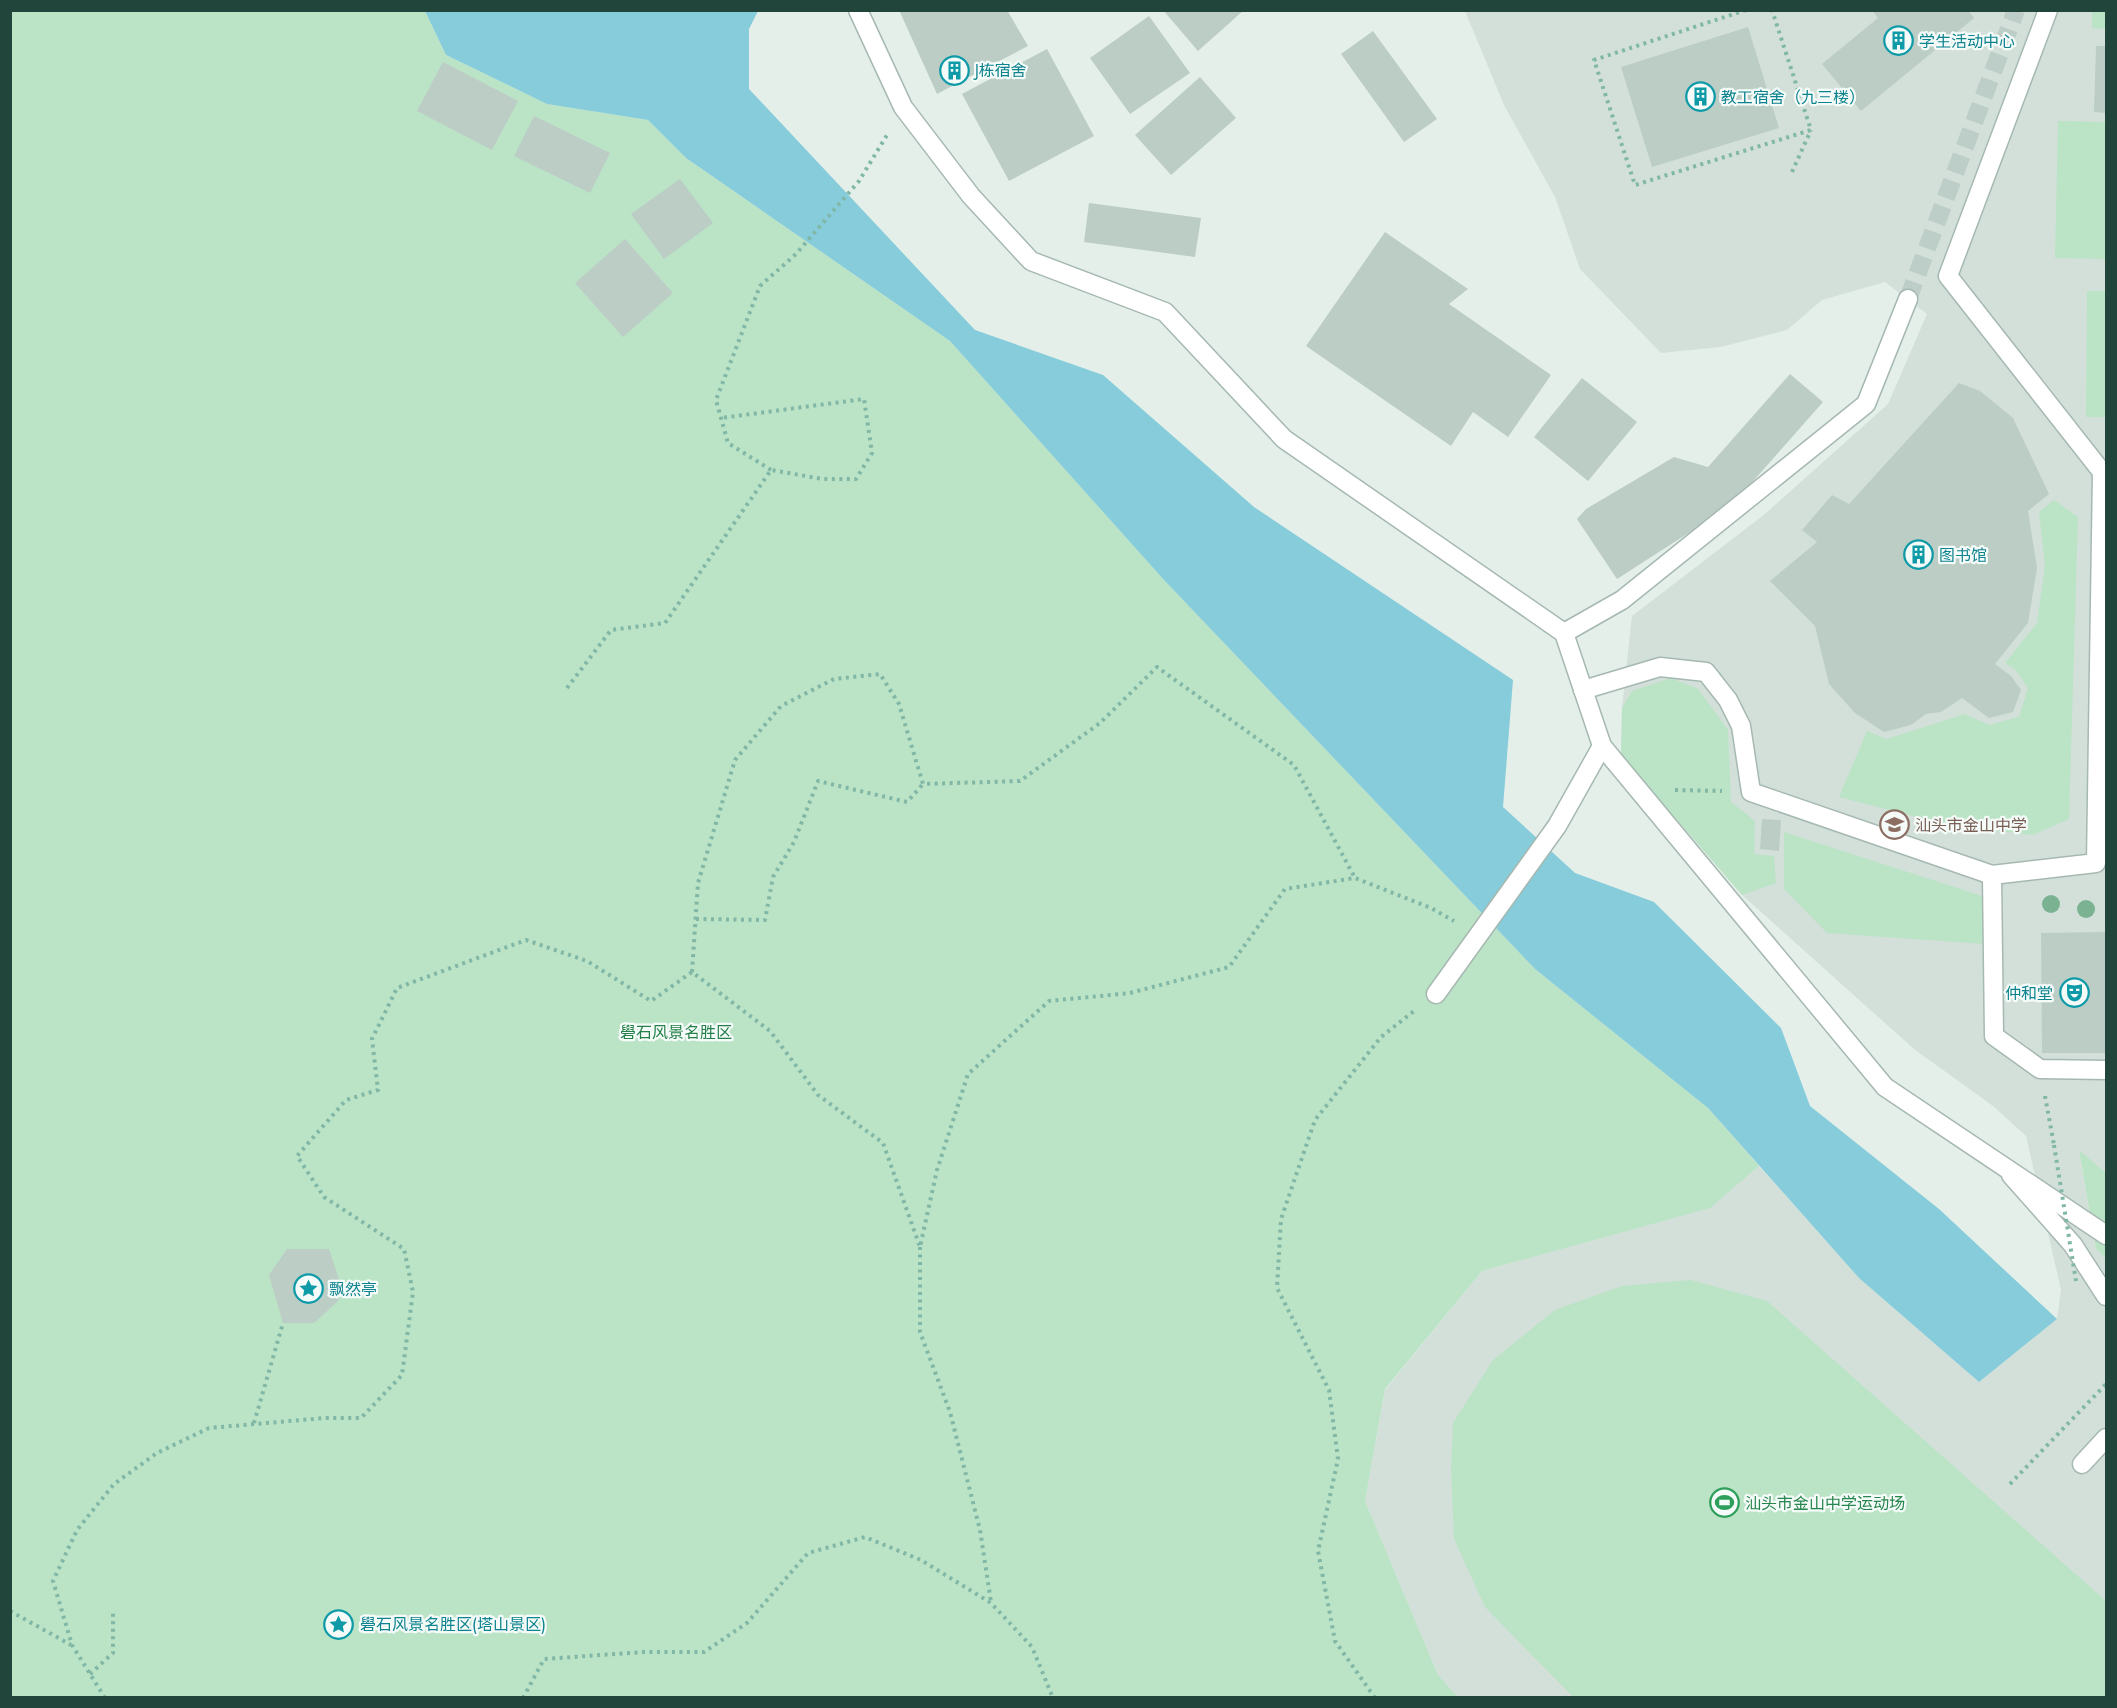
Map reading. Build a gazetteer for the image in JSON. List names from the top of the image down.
{
  "parks": ["礐石风景名胜区"],
  "places": {
    "building": [
      "学生活动中心",
      "J栋宿舍",
      "教工宿舍（九三楼）",
      "图书馆"
    ],
    "school or university": ["汕头市金山中学"],
    "theatre": ["仲和堂"],
    "place": ["飘然亭", "礐石风景名胜区(塔山景区)"],
    "sports": ["汕头市金山中学运动场"]
  }
}
